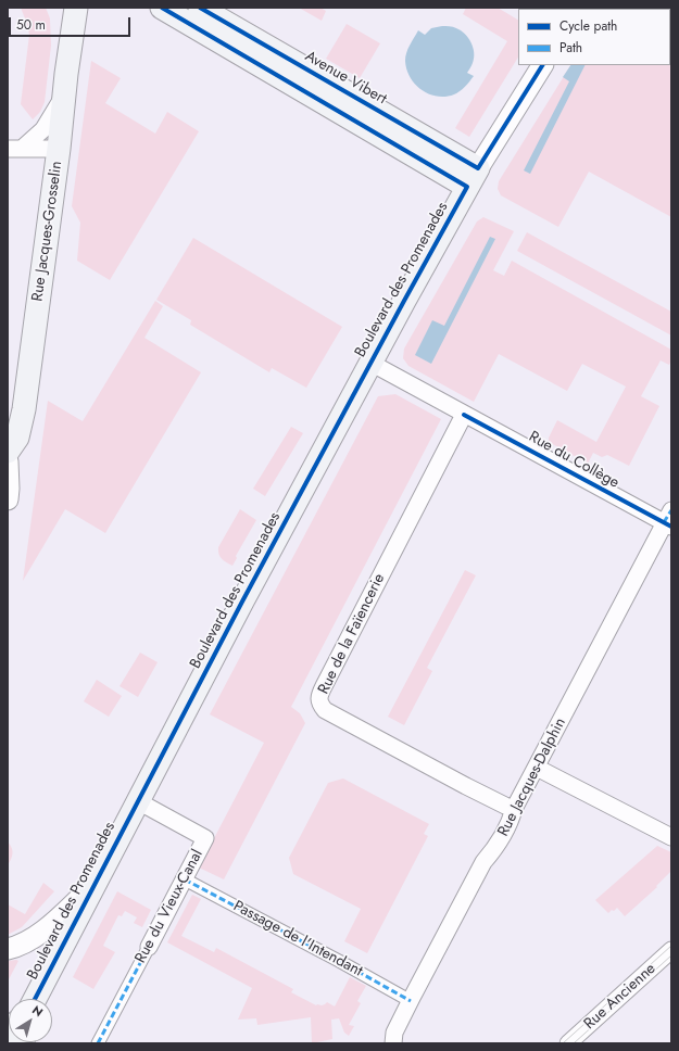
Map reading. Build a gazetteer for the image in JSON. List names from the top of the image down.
{
  "streets": {
    "main road": ["Avenue Vibert", "Rue Jacques-Grosselin", "Boulevard des Promenades"],
    "street": [
      "Rue du Collège",
      "Rue de la Faïencerie",
      "Rue Jacques-Dalphin",
      "Rue du Vieux-Canal",
      "Passage de l'Intendant",
      "Rue Ancienne"
    ]
  },
  "crossings": [
    ["Avenue Vibert", "Boulevard des Promenades"],
    ["Boulevard des Promenades", "Rue du Collège"],
    ["Boulevard des Promenades", "Rue du Vieux-Canal"],
    ["Rue du Collège", "Rue de la Faïencerie"],
    ["Rue du Collège", "Rue Jacques-Dalphin"],
    ["Rue de la Faïencerie", "Rue Jacques-Dalphin"],
    ["Rue Jacques-Dalphin", "Passage de l'Intendant"],
    ["Rue du Vieux-Canal", "Passage de l'Intendant"]
  ],
  "legend": ["Cycle path", "Path"],
  "scale_bar": "50 m",
  "north": "top right"
}
